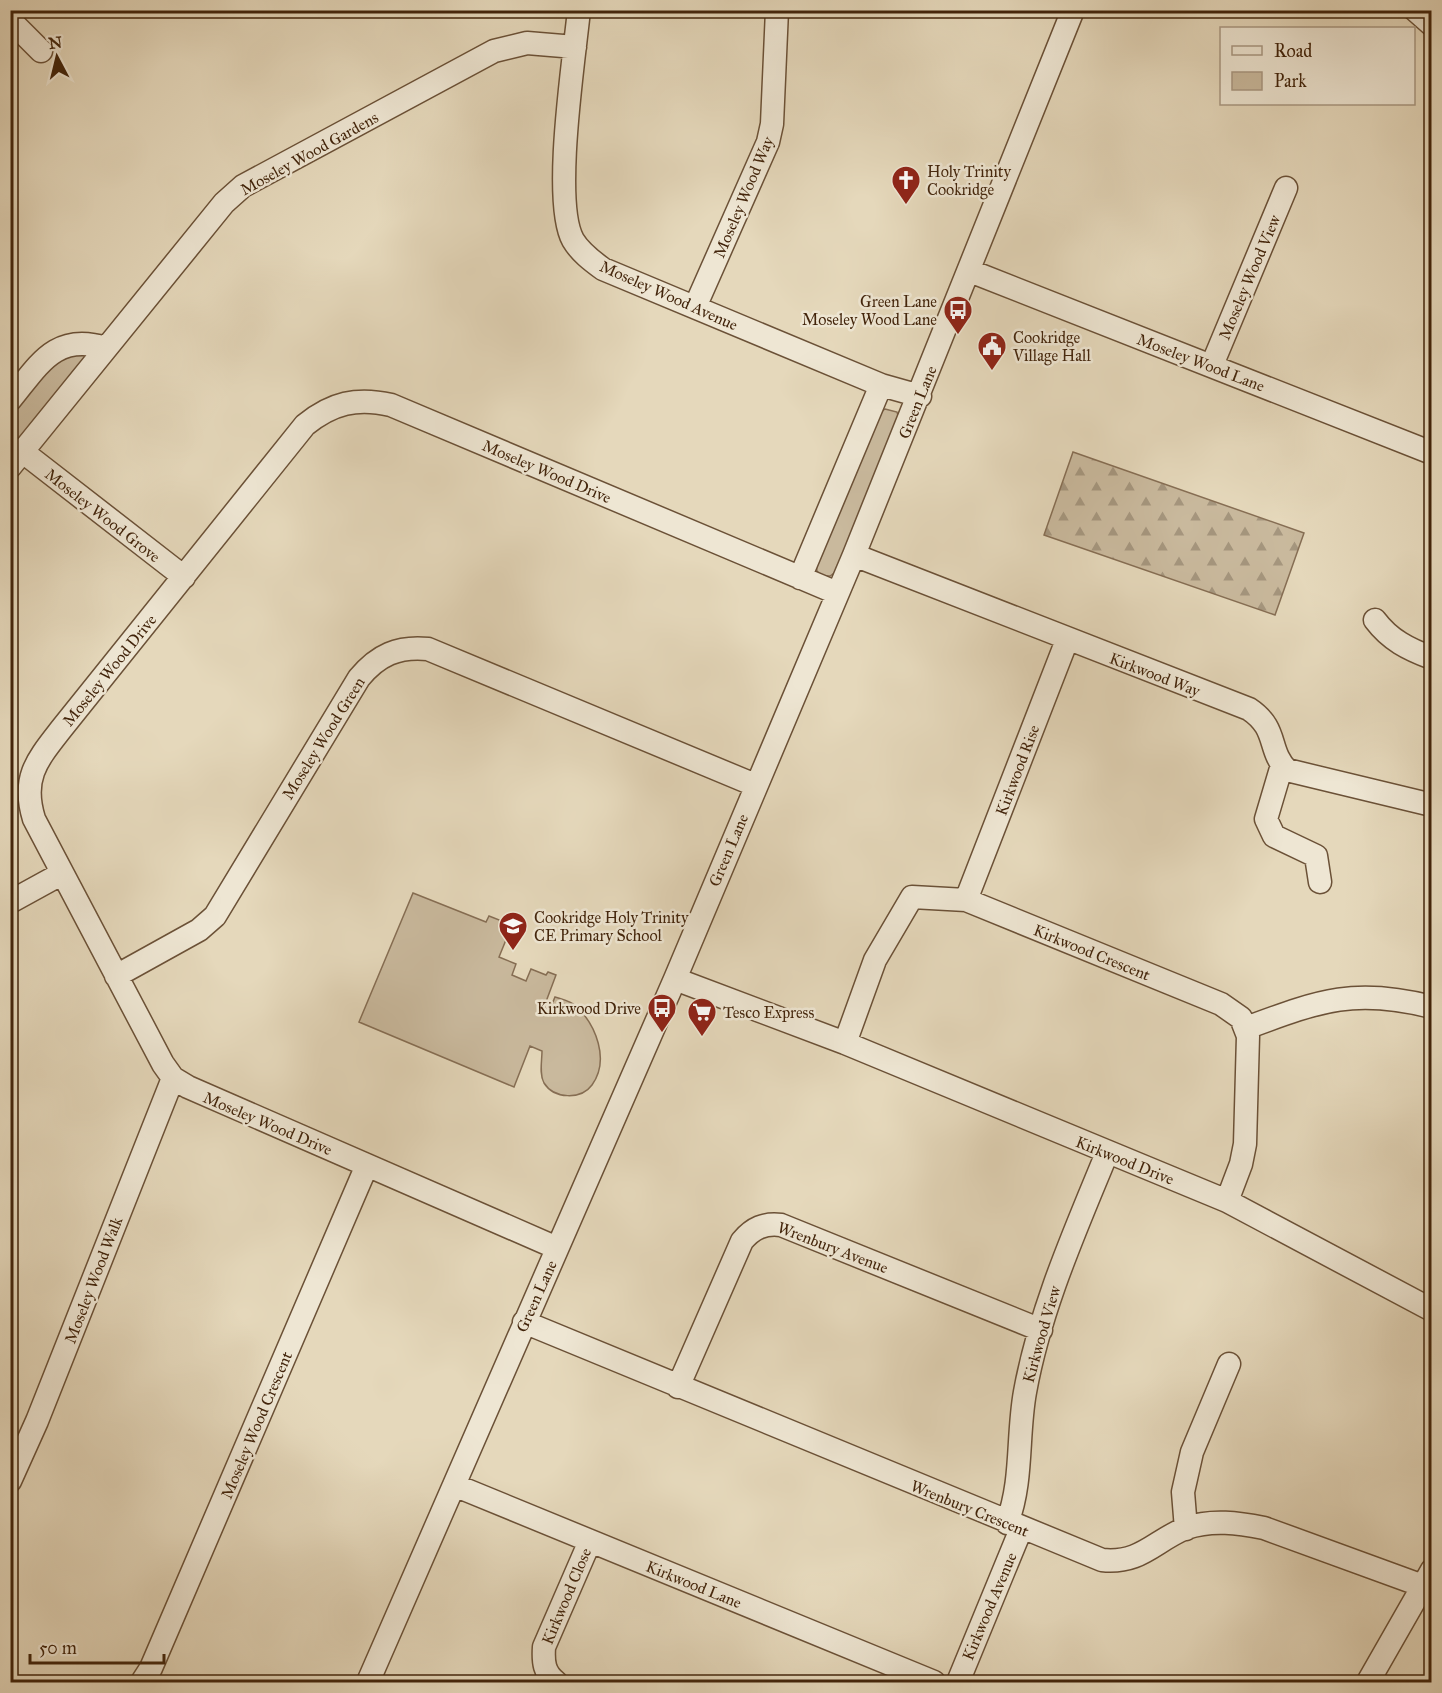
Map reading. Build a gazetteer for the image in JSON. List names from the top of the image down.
{
  "streets": {
    "street": [
      "Moseley Wood Gardens",
      "Moseley Wood Way",
      "Moseley Wood View",
      "Moseley Wood Avenue",
      "Moseley Wood Lane",
      "Green Lane",
      "Moseley Wood Drive",
      "Moseley Wood Grove",
      "Kirkwood Way",
      "Moseley Wood Green",
      "Kirkwood Rise",
      "Kirkwood Crescent",
      "Kirkwood Drive",
      "Wrenbury Avenue",
      "Moseley Wood Walk",
      "Kirkwood View",
      "Moseley Wood Crescent",
      "Wrenbury Crescent",
      "Kirkwood Lane",
      "Kirkwood Close",
      "Kirkwood Avenue"
    ]
  },
  "crossings": [
    ["Moseley Wood Gardens", "Moseley Wood Avenue"],
    ["Moseley Wood Gardens", "Moseley Wood Grove"],
    ["Moseley Wood Way", "Moseley Wood Avenue"],
    ["Moseley Wood View", "Moseley Wood Lane"],
    ["Moseley Wood Avenue", "Green Lane"],
    ["Moseley Wood Lane", "Green Lane"],
    ["Green Lane", "Moseley Wood Drive"],
    ["Green Lane", "Kirkwood Way"],
    ["Green Lane", "Moseley Wood Green"],
    ["Green Lane", "Kirkwood Drive"],
    ["Green Lane", "Wrenbury Crescent"],
    ["Green Lane", "Kirkwood Lane"],
    ["Moseley Wood Drive", "Moseley Wood Grove"],
    ["Moseley Wood Drive", "Moseley Wood Green"],
    ["Moseley Wood Drive", "Moseley Wood Walk"],
    ["Moseley Wood Drive", "Moseley Wood Crescent"],
    ["Kirkwood Way", "Kirkwood Rise"],
    ["Kirkwood Rise", "Kirkwood Crescent"],
    ["Kirkwood Crescent", "Kirkwood Drive"],
    ["Kirkwood Drive", "Kirkwood View"],
    ["Wrenbury Avenue", "Kirkwood View"],
    ["Wrenbury Avenue", "Wrenbury Crescent"],
    ["Kirkwood View", "Wrenbury Crescent"],
    ["Kirkwood View", "Kirkwood Avenue"],
    ["Wrenbury Crescent", "Kirkwood Avenue"],
    ["Kirkwood Lane", "Kirkwood Close"]
  ],
  "places": {
    "church": ["Holy Trinity Cookridge"],
    "bus stop": ["Green Lane Moseley Wood Lane", "Kirkwood Drive"],
    "public building": ["Cookridge Village Hall"],
    "school or university": ["Cookridge Holy Trinity CE Primary School"],
    "supermarket": ["Tesco Express"]
  },
  "legend": ["Road", "Park"],
  "scale_bar": "50 m",
  "north": "top"
}
